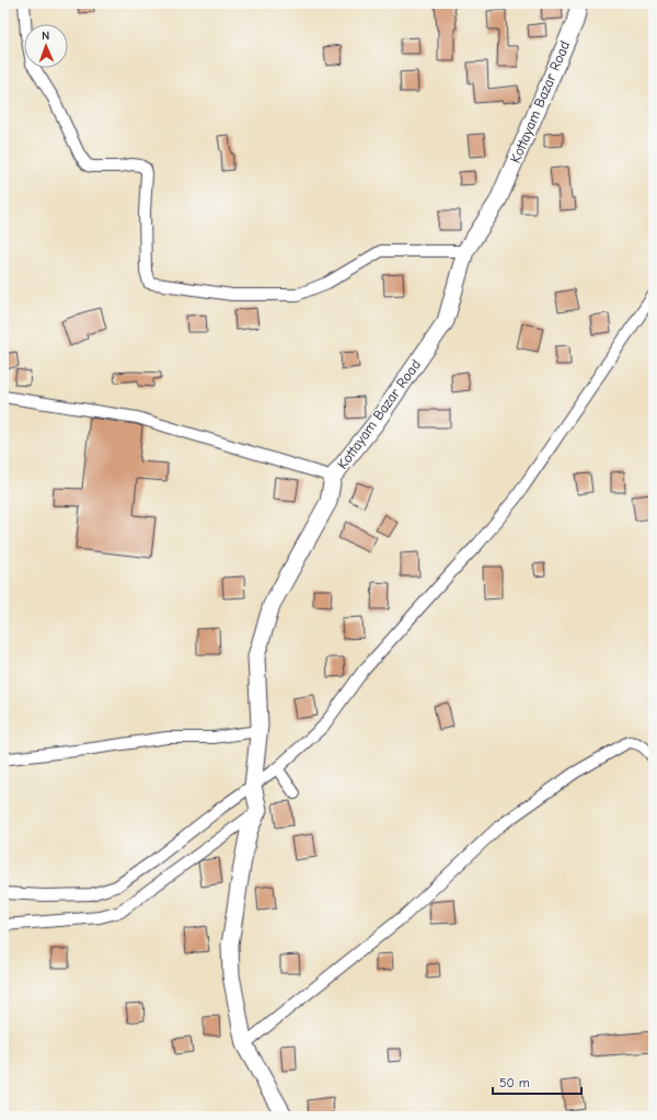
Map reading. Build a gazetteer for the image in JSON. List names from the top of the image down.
{
  "streets": {
    "main road": ["Kottayam Bazar Road"]
  },
  "scale_bar": "50 m",
  "north": "top"
}
